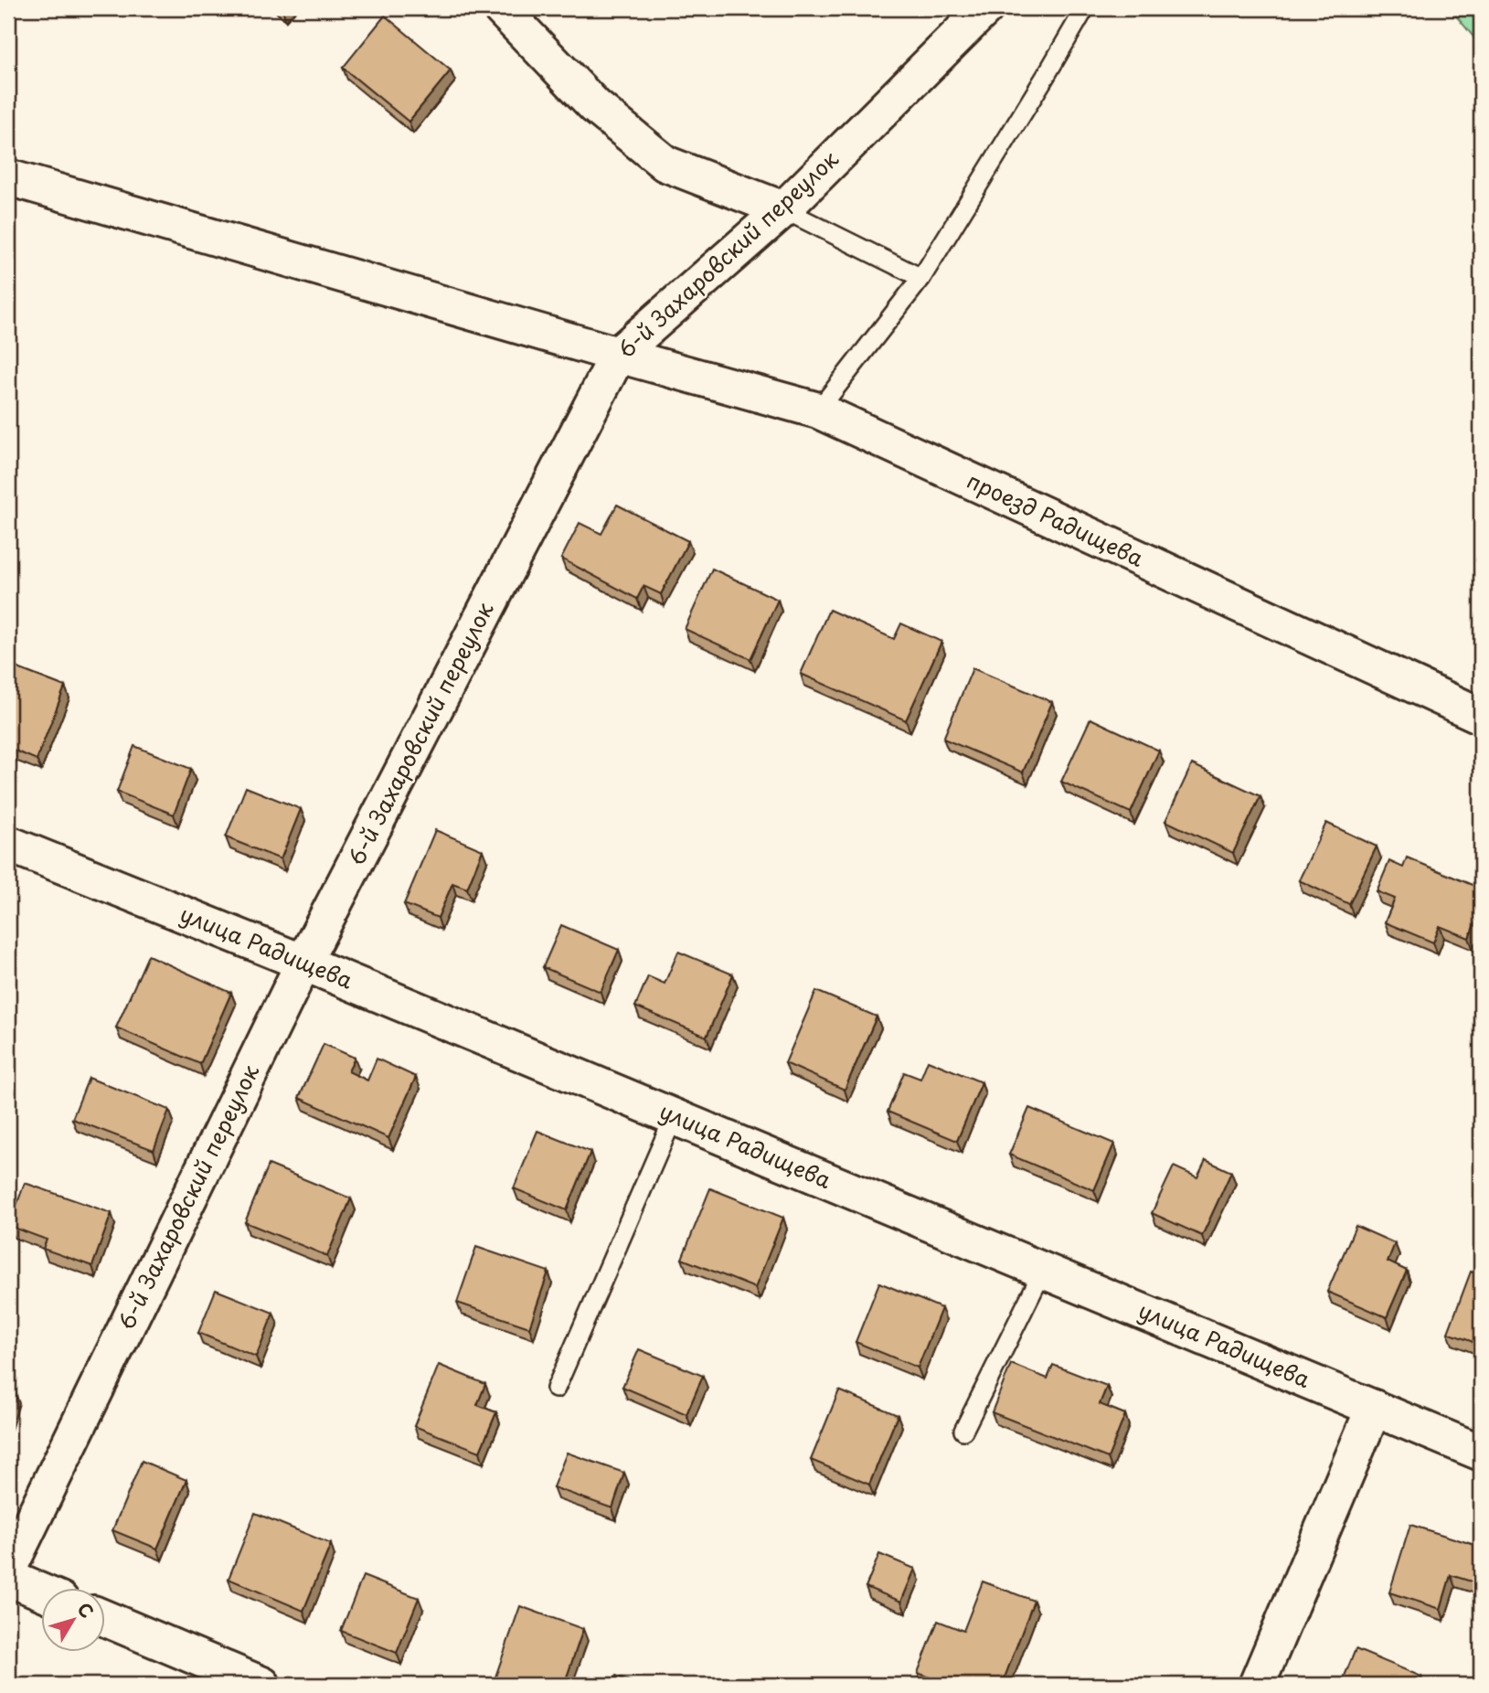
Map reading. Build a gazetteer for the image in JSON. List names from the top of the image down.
{
  "streets": {
    "street": ["6-й Захаровский переулок", "проезд Радищева", "улица Радищева"]
  },
  "crossings": [
    ["6-й Захаровский переулок", "проезд Радищева"],
    ["6-й Захаровский переулок", "улица Радищева"]
  ],
  "north": "top right"
}
